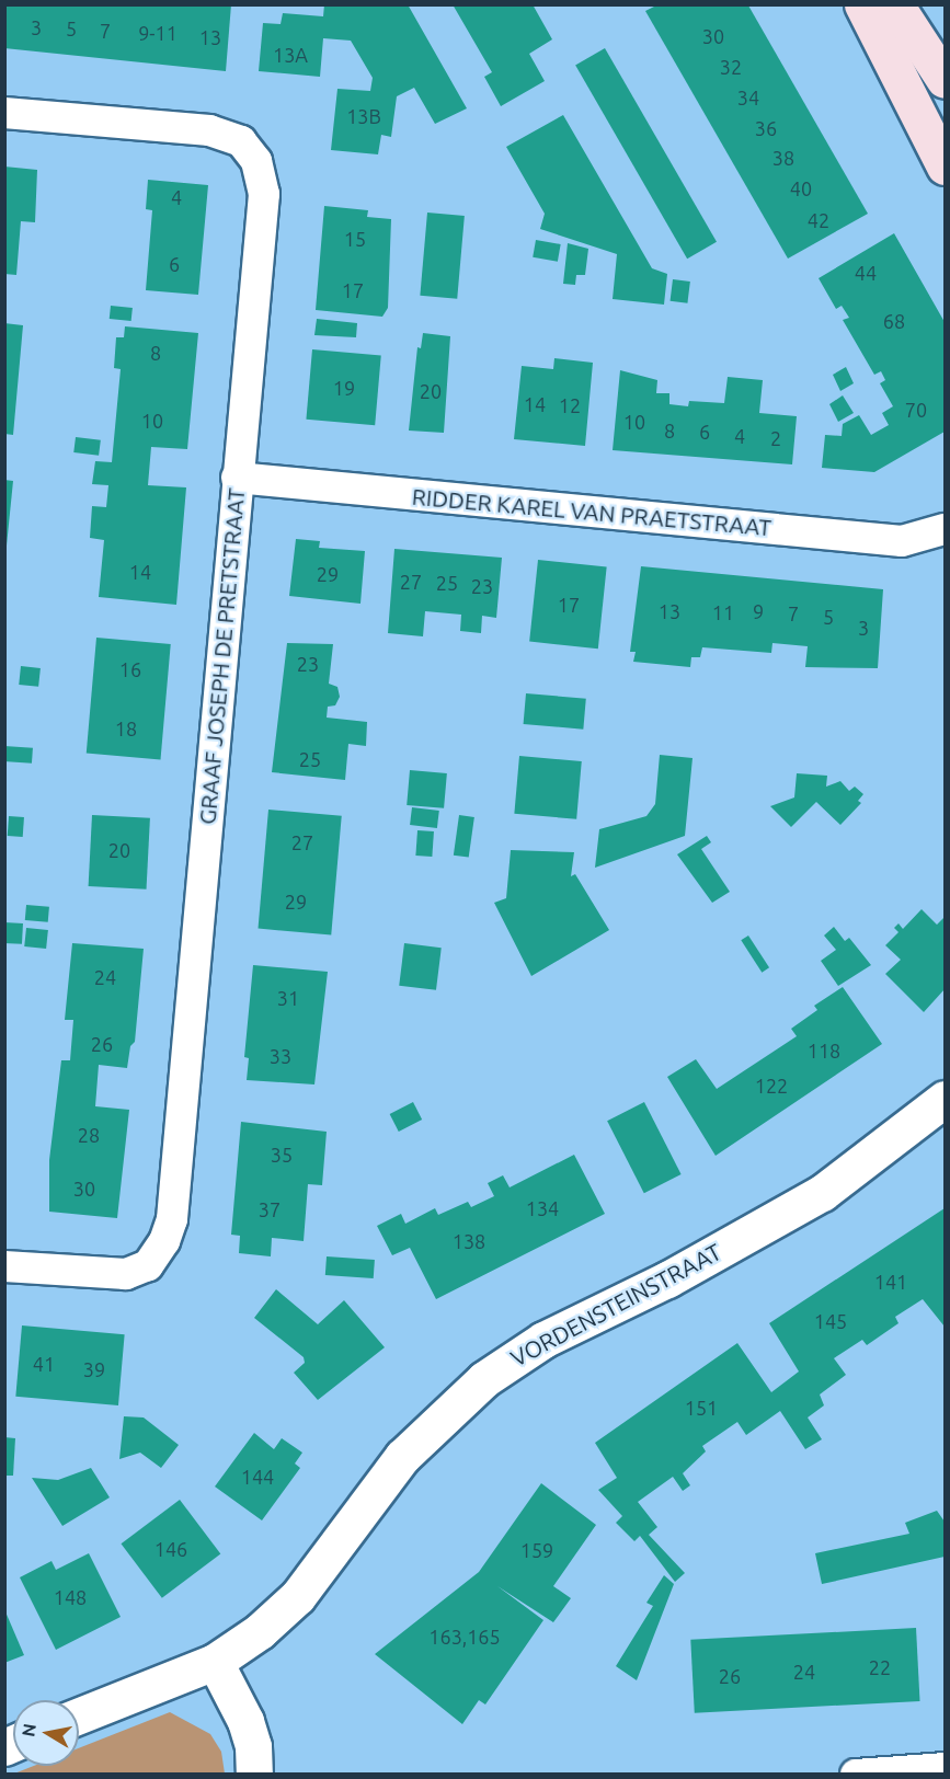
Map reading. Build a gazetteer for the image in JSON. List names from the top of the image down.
{
  "streets": {
    "street": ["RIDDER KAREL VAN PRAETSTRAAT", "GRAAF JOSEPH DE PRETSTRAAT", "VORDENSTEINSTRAAT"]
  },
  "crossings": [
    ["RIDDER KAREL VAN PRAETSTRAAT", "GRAAF JOSEPH DE PRETSTRAAT"]
  ],
  "house_numbers": [
    "3",
    "5",
    "7",
    "9-11",
    "30",
    "13",
    "13A",
    "32",
    "34",
    "13B",
    "36",
    "38",
    "40",
    "4",
    "42",
    "15",
    "6",
    "44",
    "17",
    "68",
    "8",
    "19",
    "20",
    "14",
    "12",
    "70",
    "10",
    "10",
    "8",
    "6",
    "4",
    "2",
    "14",
    "29",
    "27",
    "25",
    "23",
    "17",
    "13",
    "9",
    "11",
    "7",
    "5",
    "3",
    "23",
    "16",
    "18",
    "25",
    "27",
    "20",
    "29",
    "24",
    "31",
    "26",
    "118",
    "33",
    "122",
    "28",
    "35",
    "30",
    "134",
    "37",
    "138",
    "141",
    "145",
    "41",
    "39",
    "151",
    "144",
    "146",
    "159",
    "148",
    "163,165",
    "22",
    "24",
    "26"
  ],
  "north": "left"
}
